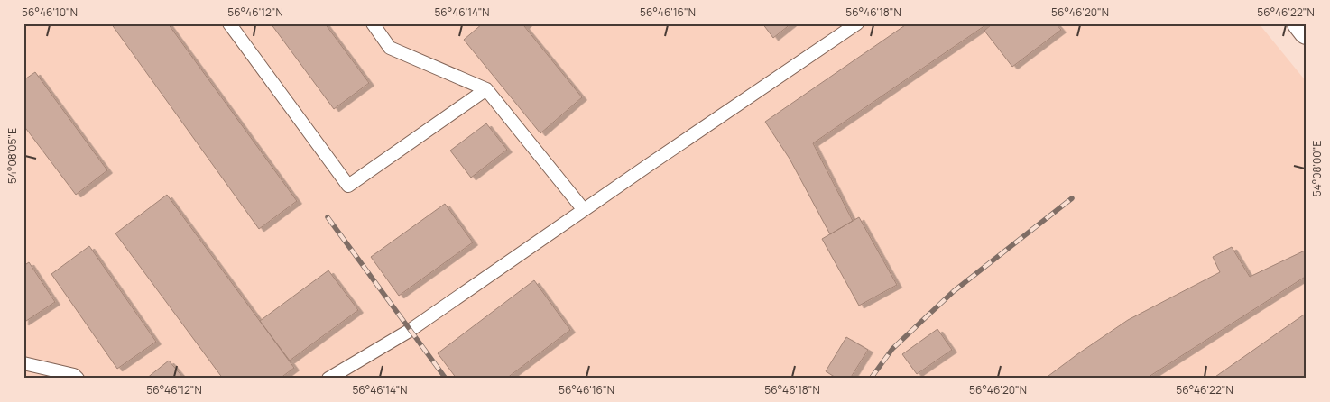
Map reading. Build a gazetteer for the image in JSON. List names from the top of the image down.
{
  "coordinates": [
    "56°46'10\"N",
    "56°46'12\"N",
    "56°46'14\"N",
    "56°46'16\"N",
    "56°46'18\"N",
    "56°46'20\"N",
    "56°46'22\"N",
    "54°08'05\"E",
    "54°08'00\"E"
  ]
}
